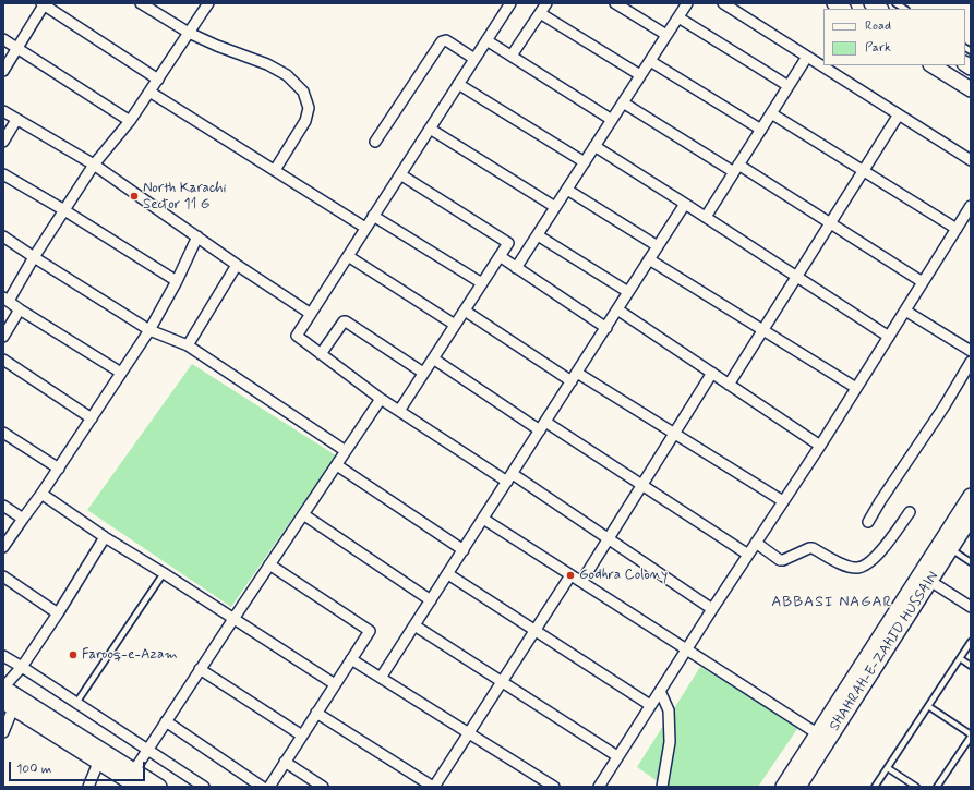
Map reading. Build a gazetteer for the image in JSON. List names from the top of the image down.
{
  "streets": {
    "main road": ["SHAHRAH-E-ZAHID HUSSAIN"]
  },
  "districts": ["ABBASI NAGAR"],
  "places": ["North Karachi Sector 11 G", "Godhra Colony", "Farooq-e-Azam"],
  "legend": ["Road", "Park"],
  "scale_bar": "100 m"
}
